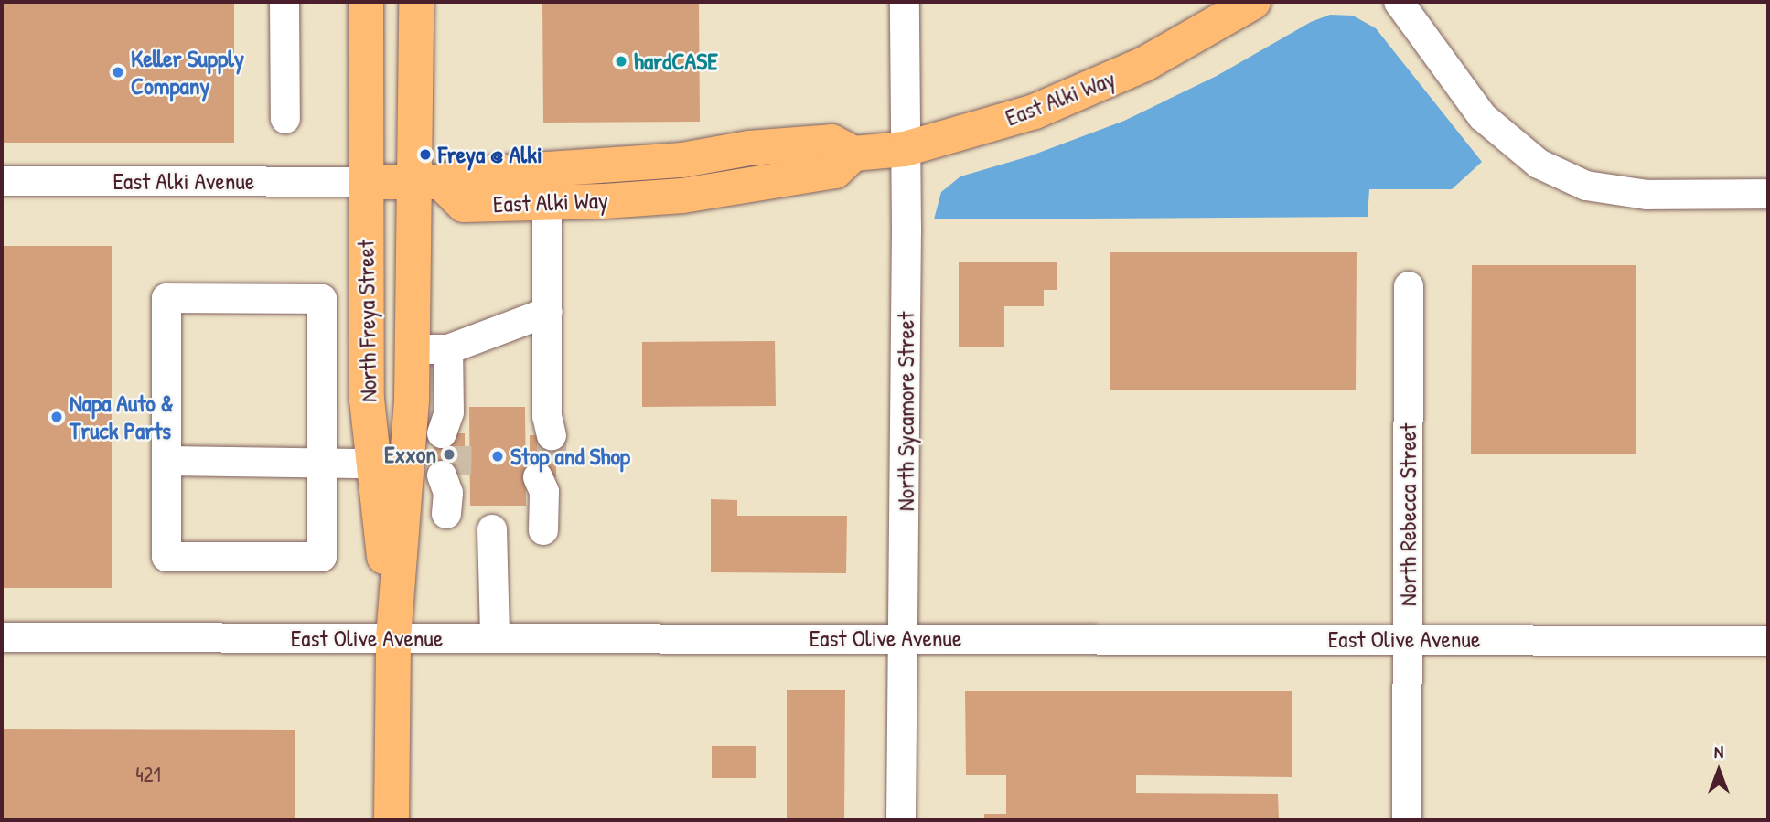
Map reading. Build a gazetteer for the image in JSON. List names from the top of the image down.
{
  "streets": {
    "main road": ["East Alki Way", "North Freya Street"],
    "street": [
      "East Alki Avenue",
      "North Sycamore Street",
      "North Rebecca Street",
      "East Olive Avenue"
    ]
  },
  "crossings": [
    ["East Alki Way", "East Alki Avenue"],
    ["East Alki Way", "North Freya Street"],
    ["East Alki Way", "North Sycamore Street"],
    ["East Alki Avenue", "North Freya Street"],
    ["North Freya Street", "East Olive Avenue"],
    ["North Sycamore Street", "East Olive Avenue"],
    ["North Rebecca Street", "East Olive Avenue"]
  ],
  "places": [
    "hardCASE",
    "Keller Supply Company",
    "Freya @ Alki",
    "Napa Auto & Truck Parts",
    "Exxon",
    "Stop and Shop"
  ],
  "house_numbers": ["421"],
  "north": "top"
}
